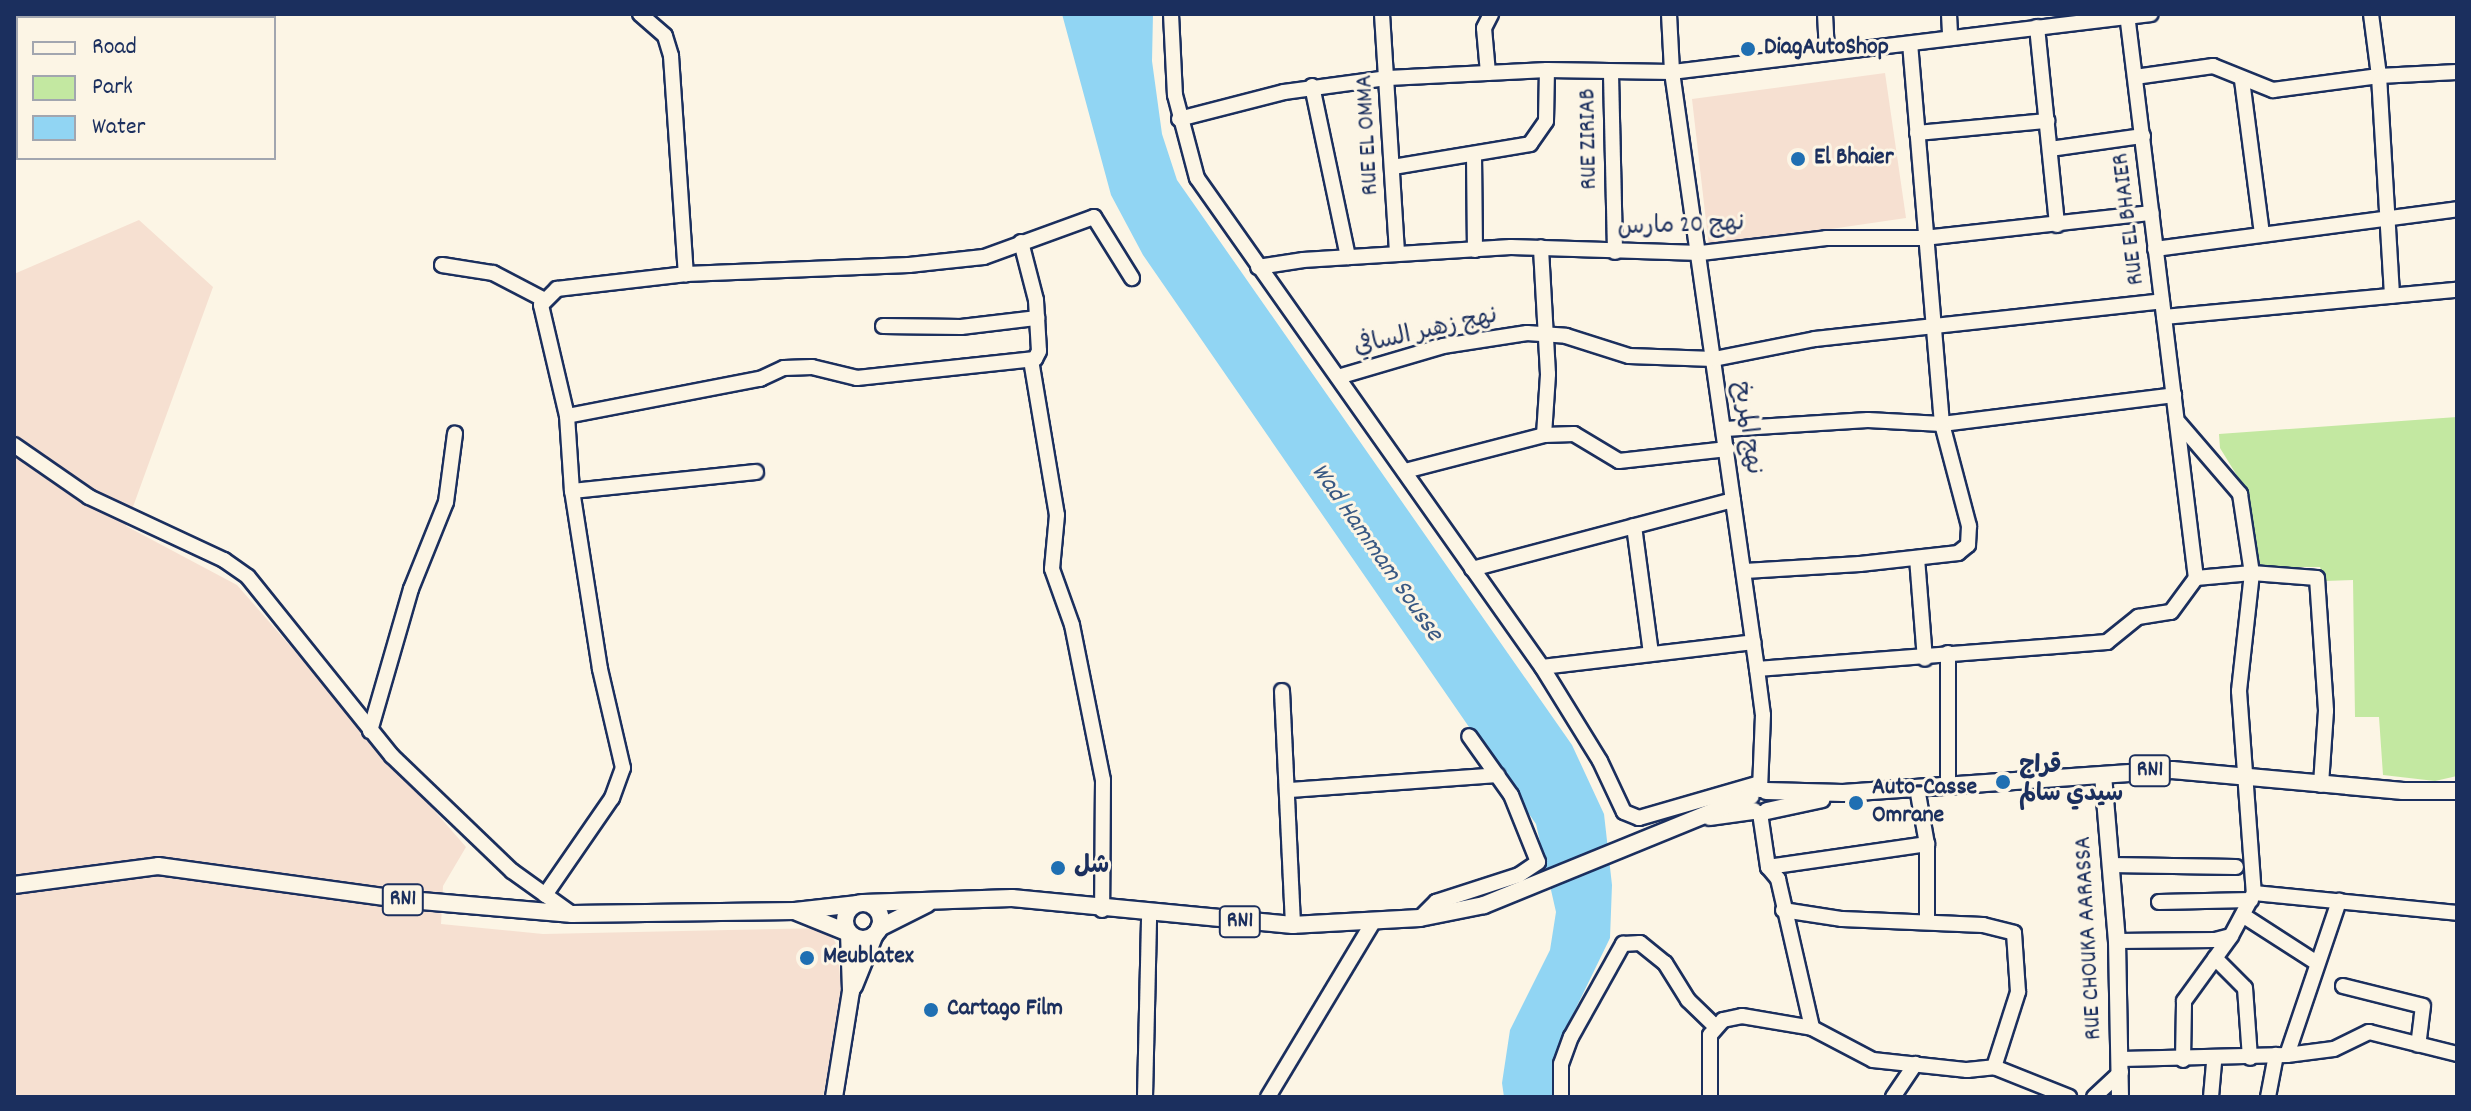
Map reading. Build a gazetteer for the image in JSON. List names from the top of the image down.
{
  "streets": {
    "main road": ["RN1", "RUE CHOUKA AARASSA"],
    "street": [
      "RUE EL OMMA",
      "RUE ZIRIAB",
      "RUE EL BHAIER",
      "نهج 20 مارس",
      "نهج زهير السافي",
      "نهج المريخ"
    ]
  },
  "crossings": [
    ["RUE EL OMMA", "نهج 20 مارس"],
    ["RUE ZIRIAB", "نهج 20 مارس"],
    ["RUE EL BHAIER", "نهج 20 مارس"],
    ["RUE EL BHAIER", "نهج زهير السافي"],
    ["نهج 20 مارس", "نهج المريخ"],
    ["نهج زهير السافي", "نهج المريخ"],
    ["نهج المريخ", "RN1"],
    ["RN1", "RUE CHOUKA AARASSA"]
  ],
  "water": ["Wad Hammam Sousse"],
  "places": [
    "DiagAutoShop",
    "El Bhaier",
    "قراج سيدي سالم",
    "Auto-Casse Omrane",
    "شل",
    "Meublatex",
    "Cartago Film"
  ],
  "legend": ["Road", "Park", "Water"]
}
